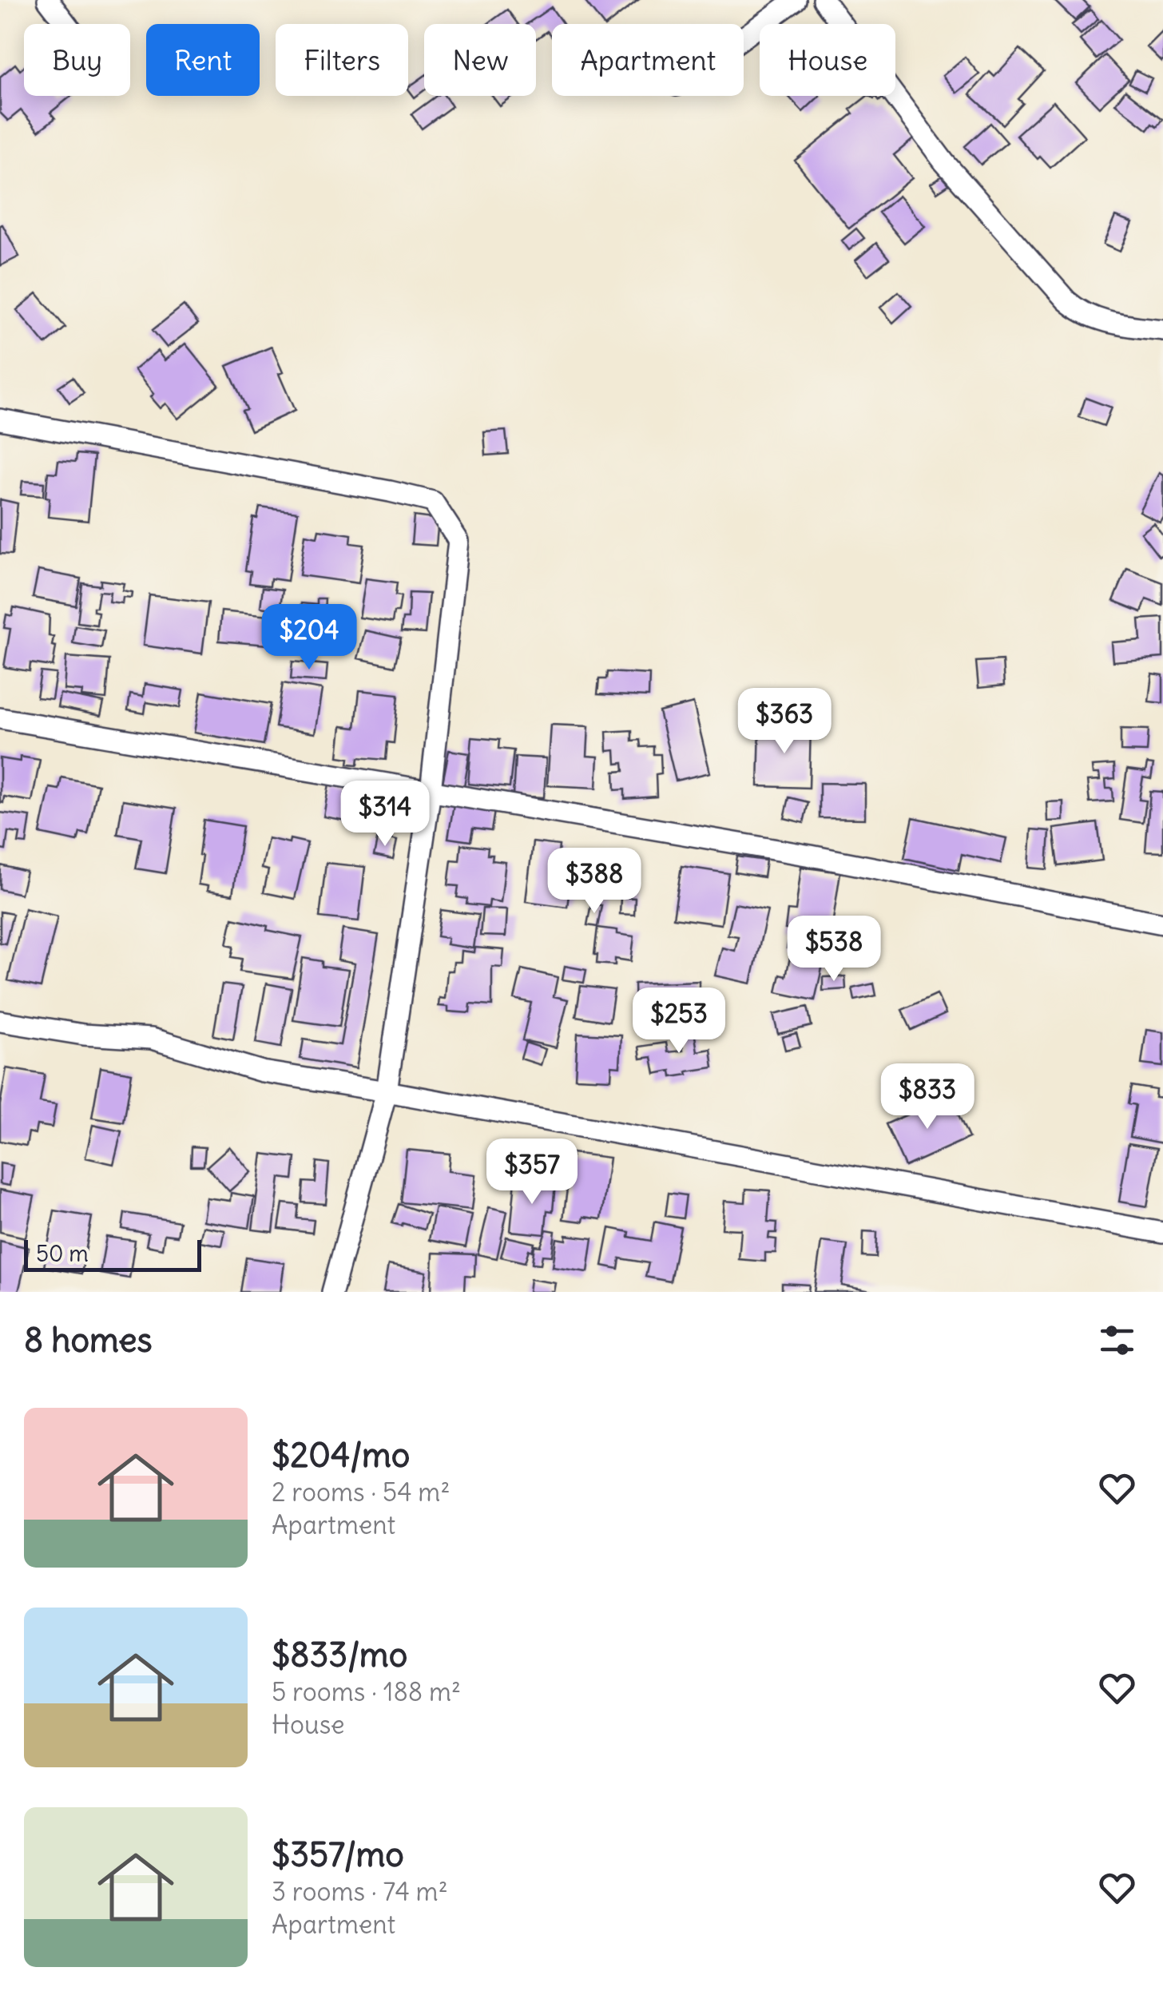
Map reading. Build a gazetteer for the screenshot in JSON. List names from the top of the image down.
{
  "scale_bar": "50 m",
  "page": {
    "chip": [
      "Buy",
      "Rent",
      "Filters",
      "New",
      "Apartment",
      "House"
    ],
    "price": [
      "$204",
      "$363",
      "$314",
      "$388",
      "$538",
      "$253",
      "$833",
      "$357"
    ],
    "scale": "50 m",
    "heading": "8 homes",
    "list": [
      {
        "name": "$204/mo",
        "note": "2 rooms · 54 m² · Apartment"
      },
      {
        "name": "$833/mo",
        "note": "5 rooms · 188 m² · House"
      },
      {
        "name": "$357/mo",
        "note": "3 rooms · 74 m² · Apartment"
      }
    ]
  }
}
